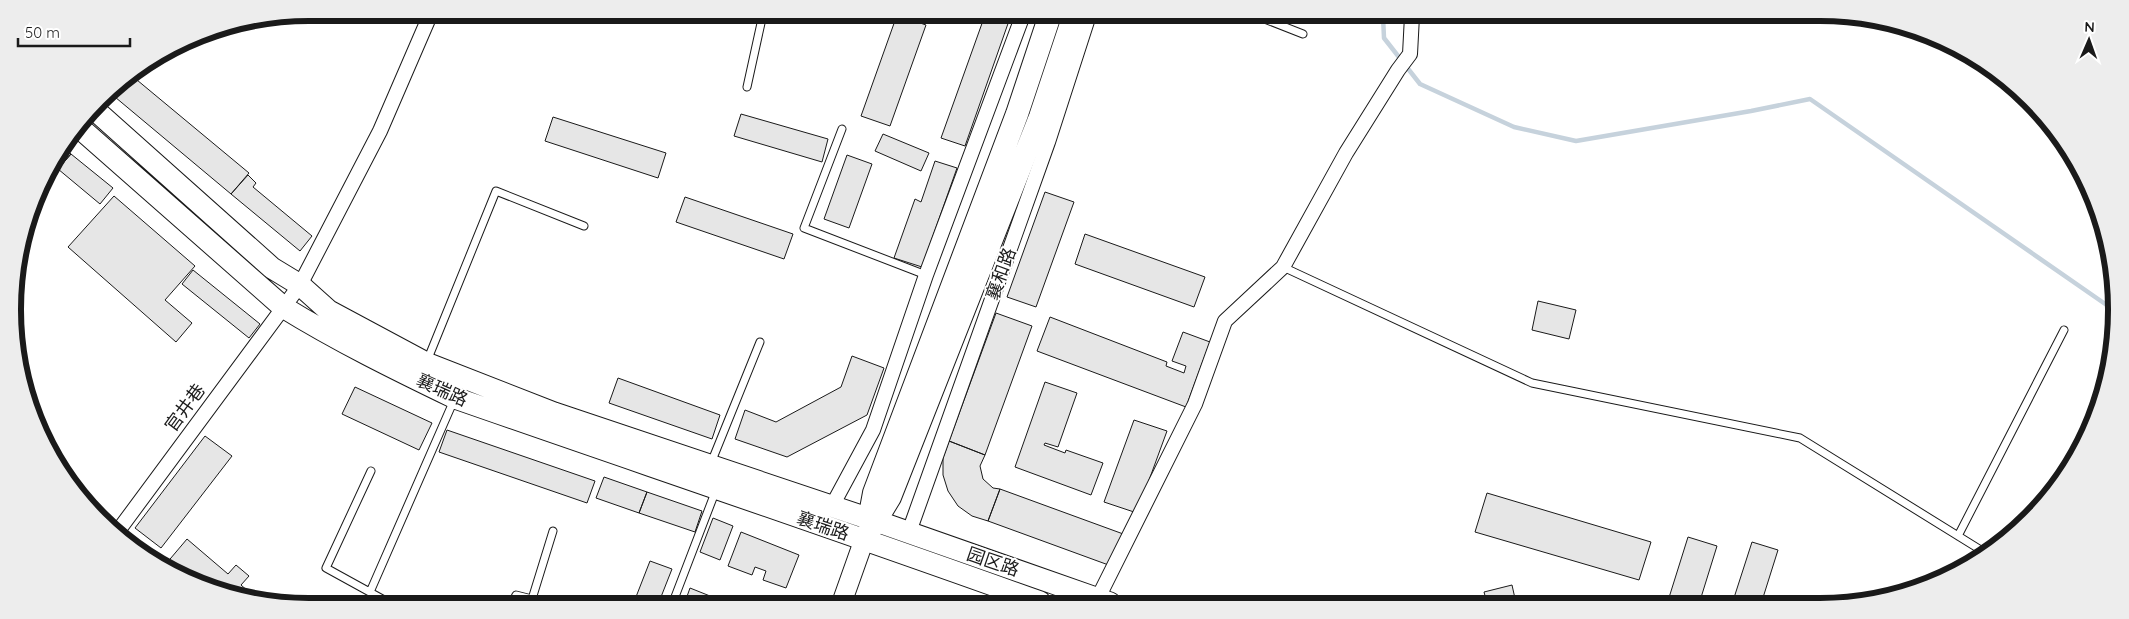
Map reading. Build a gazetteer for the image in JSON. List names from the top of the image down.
{
  "streets": {
    "main road": ["襄瑞路", "园区路"],
    "street": ["襄和路", "官井巷"]
  },
  "crossings": [
    ["襄和路", "园区路"],
    ["襄瑞路", "官井巷"],
    ["襄瑞路", "园区路"]
  ],
  "scale_bar": "50 m",
  "north": "top"
}
